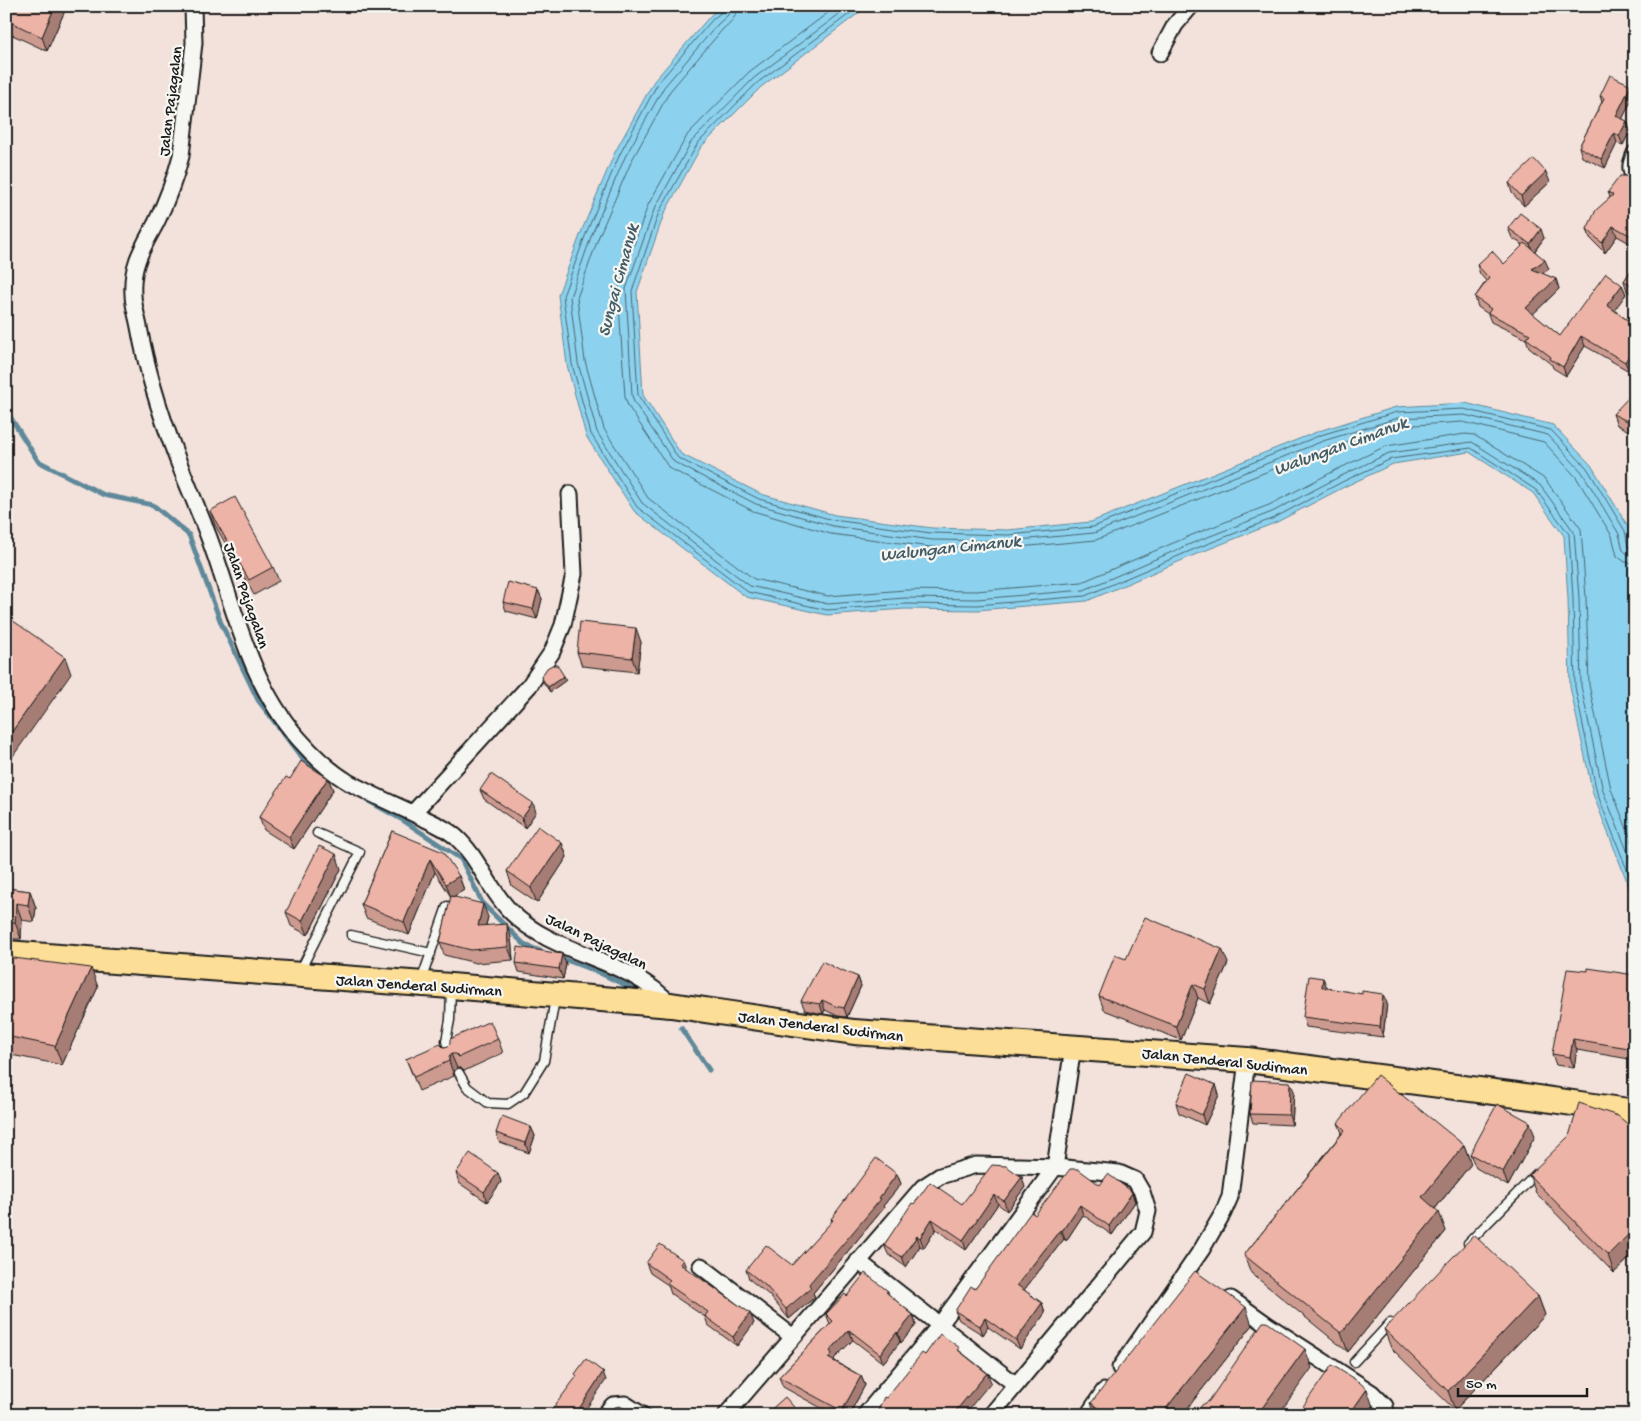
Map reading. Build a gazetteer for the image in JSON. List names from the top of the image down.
{
  "streets": {
    "main road": ["Jalan Jenderal Sudirman"],
    "street": ["Jalan Pajagalan"]
  },
  "crossings": [
    ["Jalan Pajagalan", "Jalan Jenderal Sudirman"]
  ],
  "water": ["Sungai Cimanuk", "Walungan Cimanuk"],
  "scale_bar": "50 m"
}
